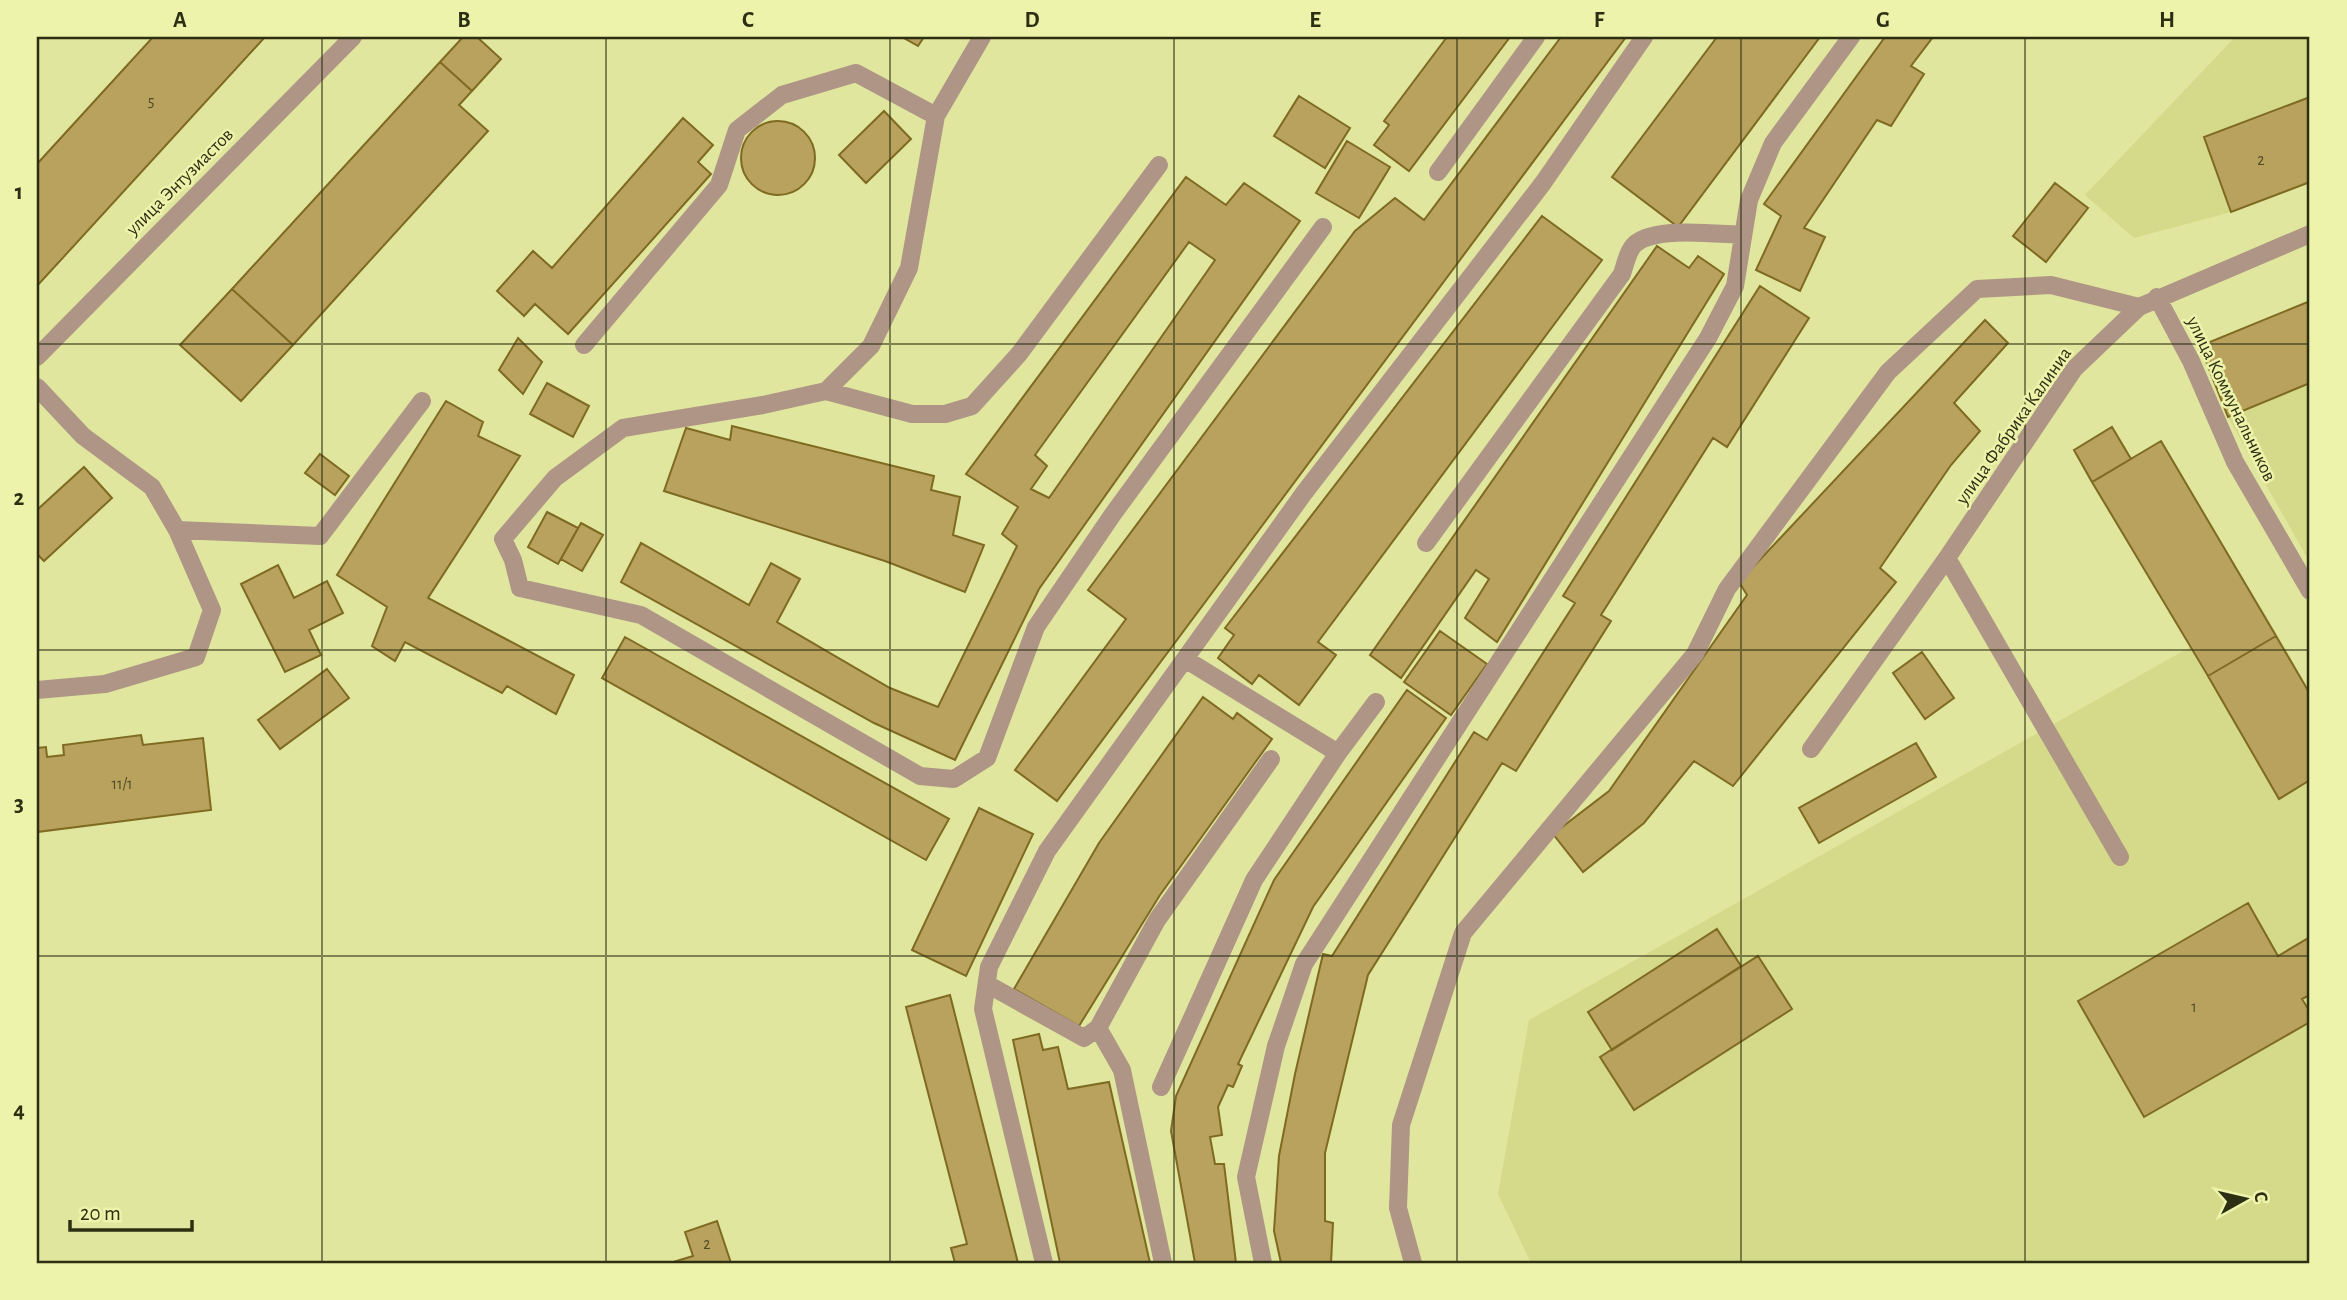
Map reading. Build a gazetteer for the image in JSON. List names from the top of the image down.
{
  "streets": {
    "street": ["улица Энтузиастов", "улица Коммунальников", "улица Фабрика Калиниа"]
  },
  "crossings": [
    ["улица Коммунальников", "улица Фабрика Калиниа"]
  ],
  "house_numbers": [
    "5",
    "2",
    "11/1",
    "1",
    "2"
  ],
  "scale_bar": "20 m",
  "north": "right",
  "grid": {
    "columns": [
      "A",
      "B",
      "C",
      "D",
      "E",
      "F",
      "G",
      "H"
    ],
    "rows": [
      "1",
      "2",
      "3",
      "4"
    ]
  }
}
